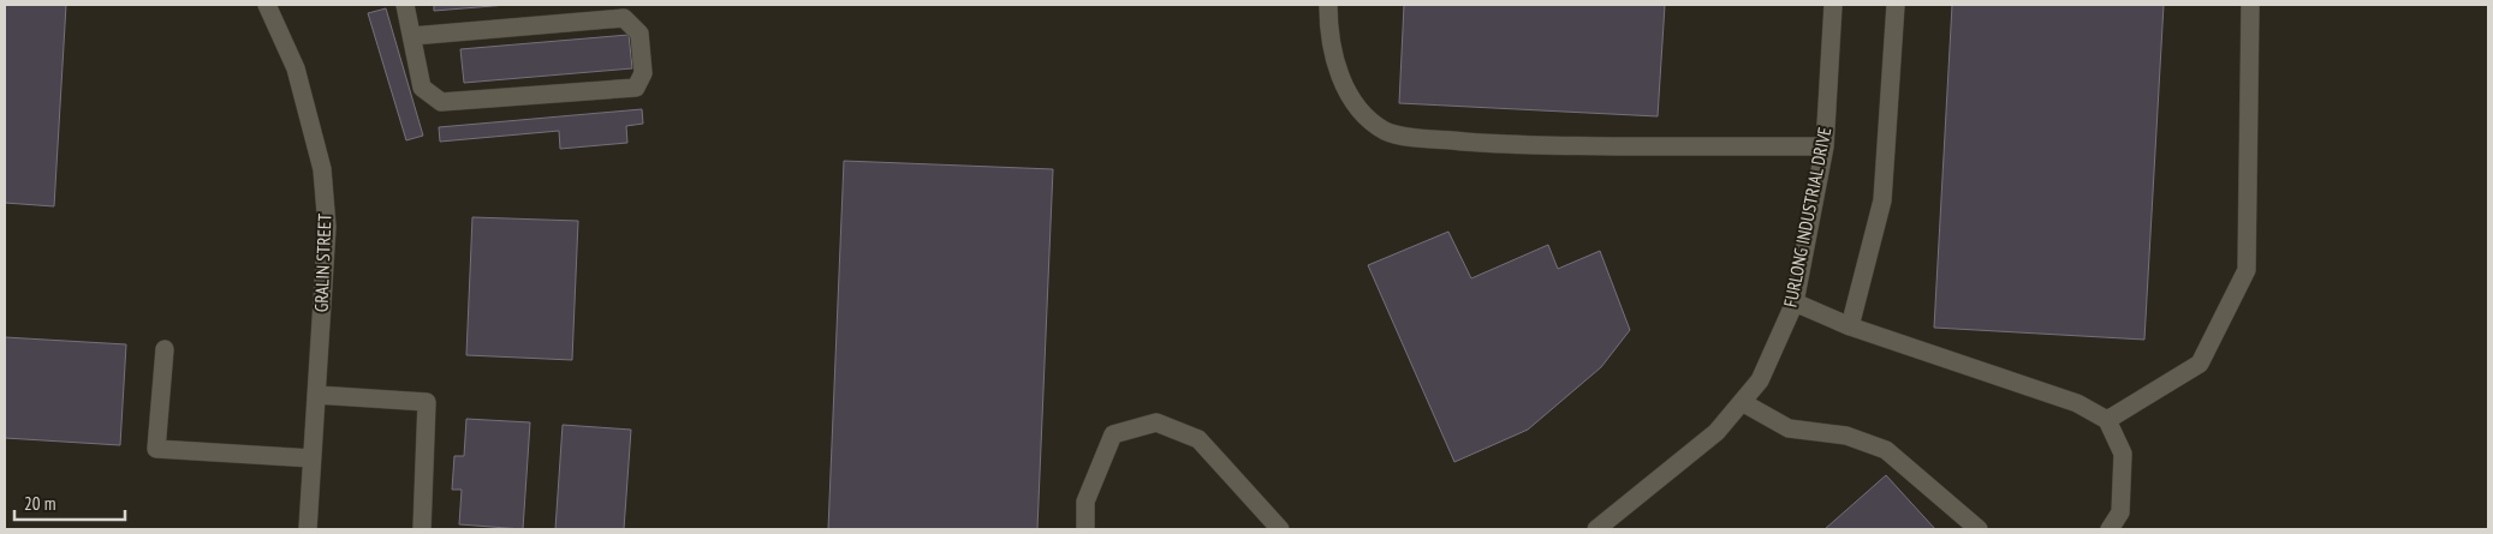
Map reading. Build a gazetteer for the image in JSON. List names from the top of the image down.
{
  "streets": {
    "street": ["FURLONG INDUSTRIAL DRIVE", "GRALIN STREET"]
  },
  "scale_bar": "20 m"
}
